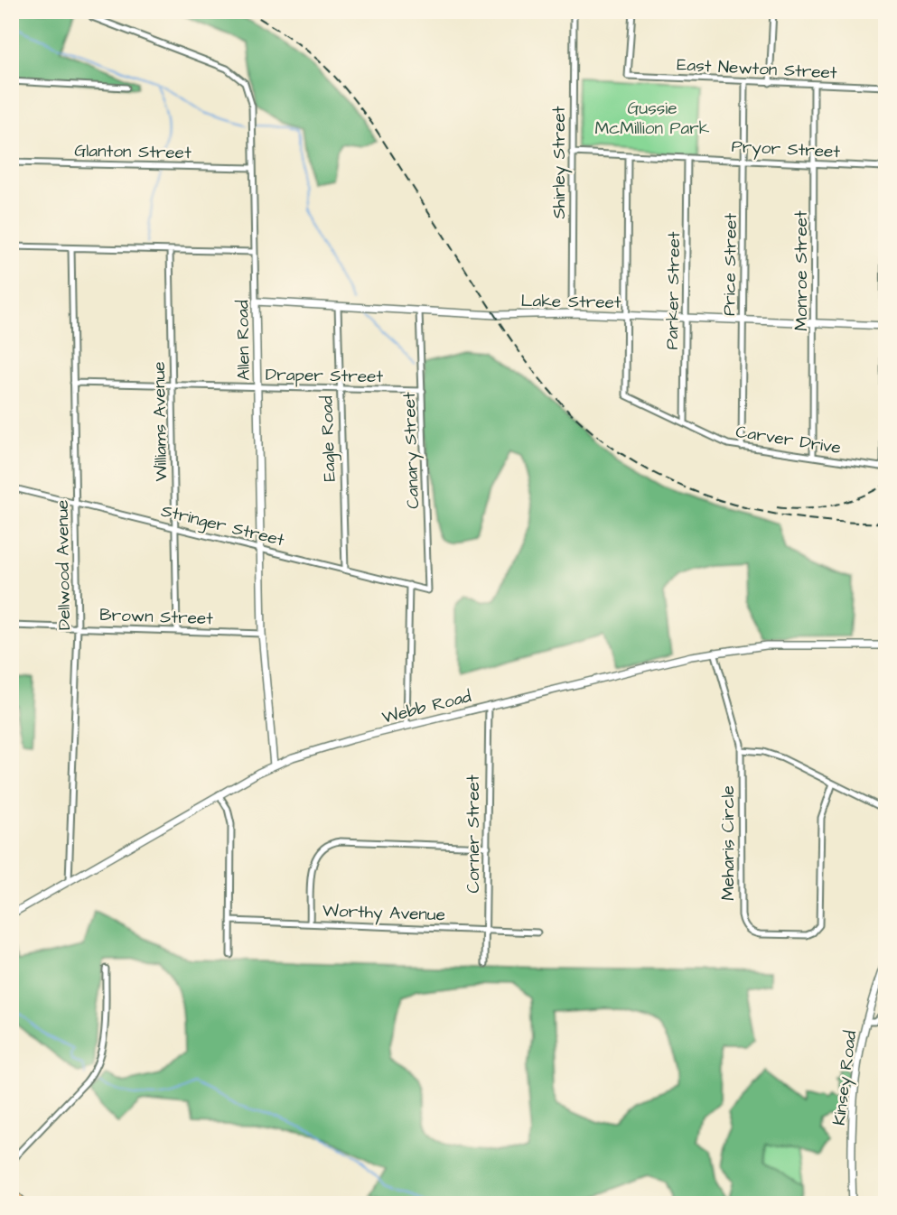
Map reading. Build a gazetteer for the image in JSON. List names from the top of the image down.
{
  "streets": {
    "street": [
      "East Newton Street",
      "Pryor Street",
      "Glanton Street",
      "Shirley Street",
      "Price Street",
      "Monroe Street",
      "Parker Street",
      "Lake Street",
      "Allen Road",
      "Draper Street",
      "Williams Avenue",
      "Eagle Road",
      "Carver Drive",
      "Canary Street",
      "Stringer Street",
      "Dellwood Avenue",
      "Brown Street",
      "Webb Road",
      "Corner Street",
      "Meharis Circle",
      "Worthy Avenue",
      "Kinsey Road"
    ]
  },
  "crossings": [
    ["East Newton Street", "Price Street"],
    ["East Newton Street", "Monroe Street"],
    ["Pryor Street", "Shirley Street"],
    ["Pryor Street", "Price Street"],
    ["Pryor Street", "Monroe Street"],
    ["Pryor Street", "Parker Street"],
    ["Glanton Street", "Allen Road"],
    ["Shirley Street", "Lake Street"],
    ["Price Street", "Lake Street"],
    ["Price Street", "Carver Drive"],
    ["Monroe Street", "Lake Street"],
    ["Monroe Street", "Carver Drive"],
    ["Parker Street", "Lake Street"],
    ["Parker Street", "Carver Drive"],
    ["Lake Street", "Allen Road"],
    ["Lake Street", "Eagle Road"],
    ["Lake Street", "Carver Drive"],
    ["Lake Street", "Canary Street"],
    ["Allen Road", "Draper Street"],
    ["Allen Road", "Stringer Street"],
    ["Allen Road", "Brown Street"],
    ["Allen Road", "Webb Road"],
    ["Draper Street", "Williams Avenue"],
    ["Draper Street", "Eagle Road"],
    ["Draper Street", "Canary Street"],
    ["Draper Street", "Dellwood Avenue"],
    ["Williams Avenue", "Stringer Street"],
    ["Williams Avenue", "Brown Street"],
    ["Eagle Road", "Stringer Street"],
    ["Canary Street", "Stringer Street"],
    ["Stringer Street", "Dellwood Avenue"],
    ["Dellwood Avenue", "Brown Street"],
    ["Dellwood Avenue", "Webb Road"],
    ["Webb Road", "Corner Street"],
    ["Webb Road", "Meharis Circle"],
    ["Corner Street", "Worthy Avenue"]
  ],
  "parks": ["Gussie McMillion Park"]
}
